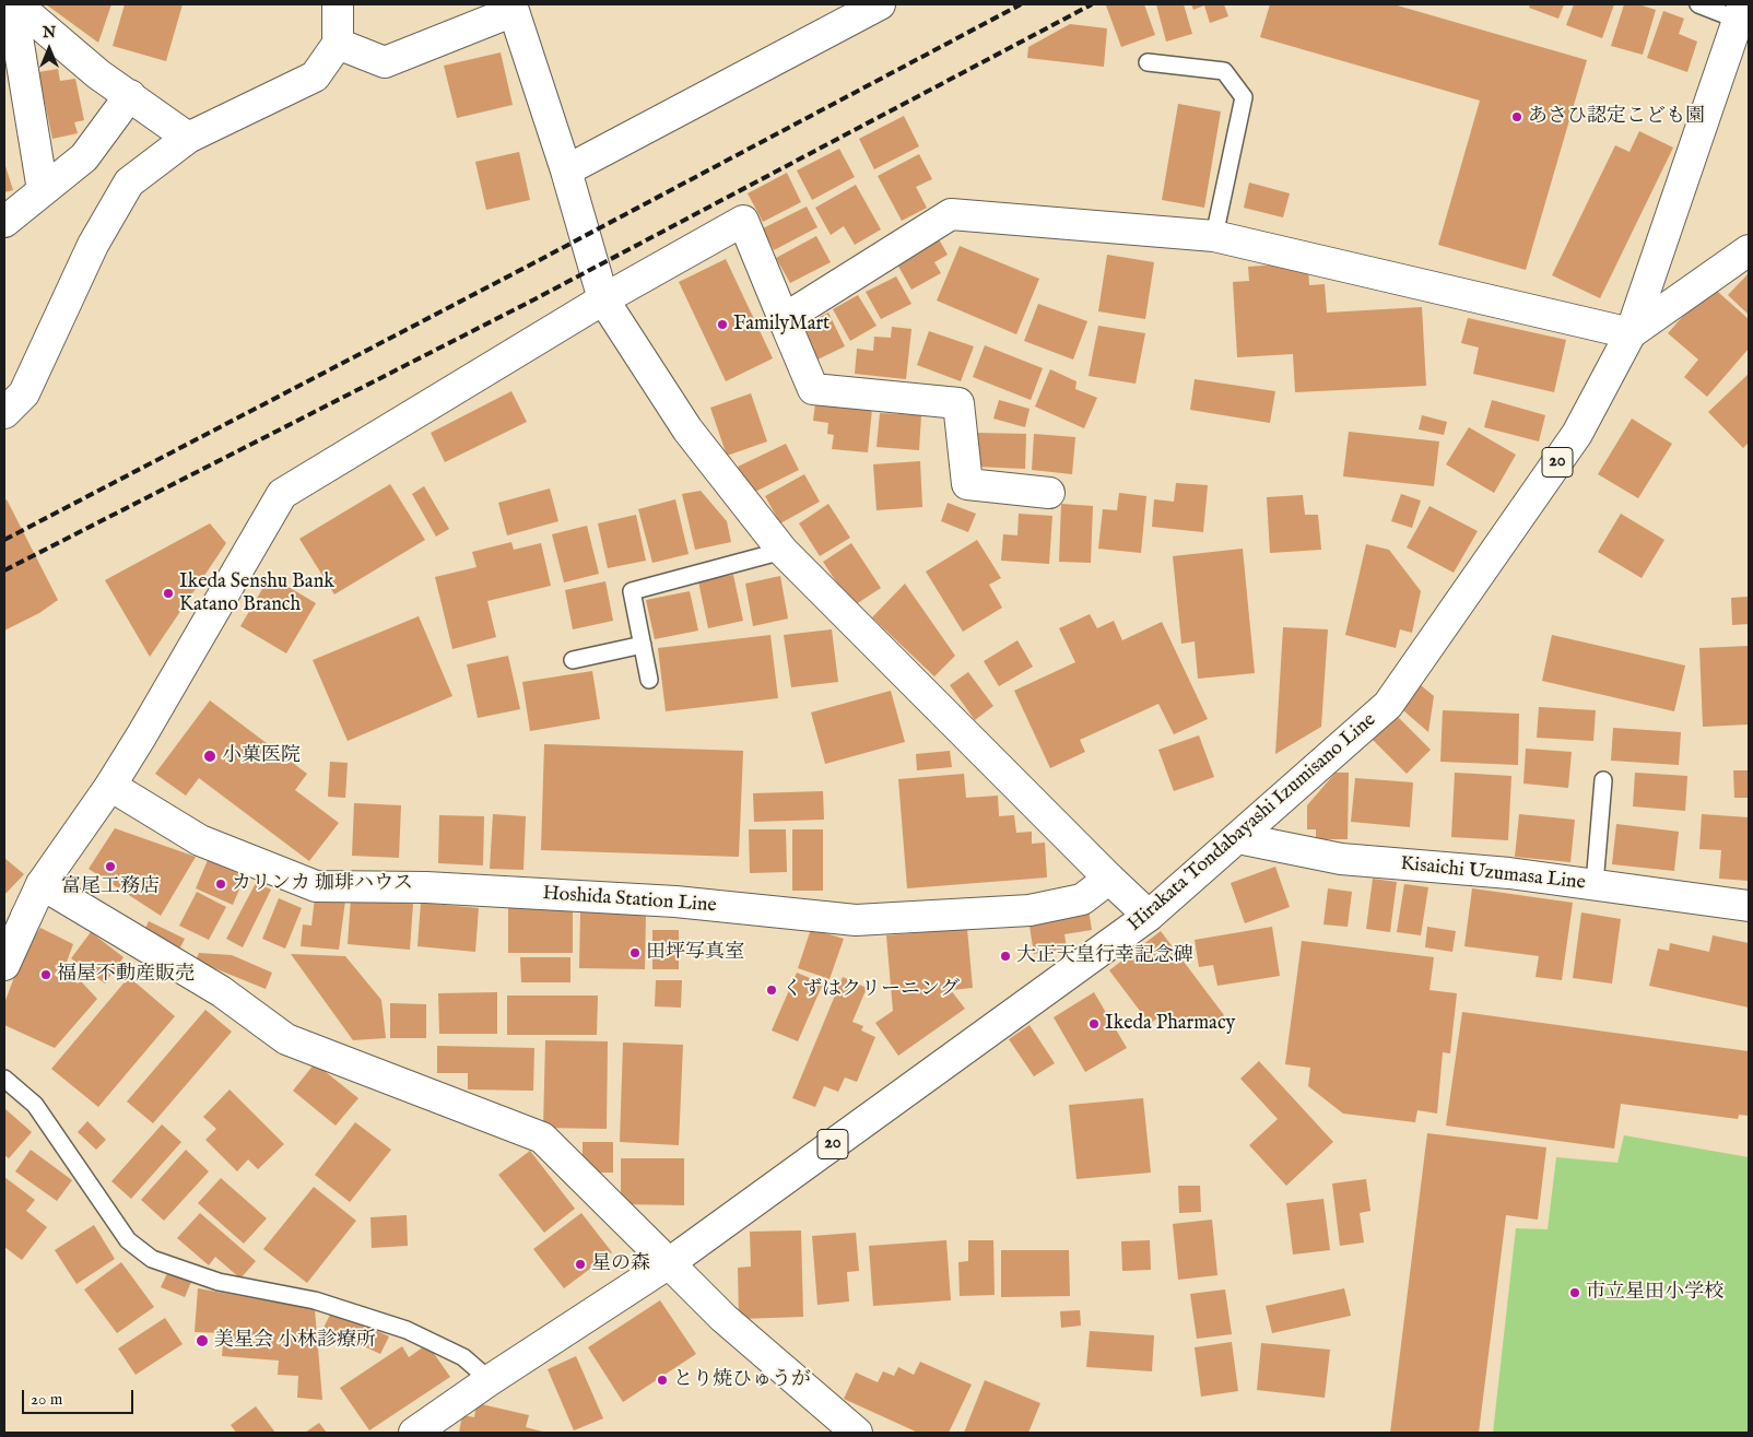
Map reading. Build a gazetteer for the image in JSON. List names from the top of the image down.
{
  "streets": {
    "street": [
      "20",
      "Hirakata Tondabayashi Izumisano Line",
      "Kisaichi Uzumasa Line",
      "Hoshida Station Line"
    ]
  },
  "crossings": [
    ["Hirakata Tondabayashi Izumisano Line", "Kisaichi Uzumasa Line"]
  ],
  "places": [
    "あさひ認定こども園",
    "FamilyMart",
    "Ikeda Senshu Bank Katano Branch",
    "小菓医院",
    "富尾工務店",
    "カリンカ 珈琲ハウス",
    "田坪写真室",
    "大正天皇行幸記念碑",
    "福屋不動産販売",
    "くずはクリーニング",
    "Ikeda Pharmacy",
    "星の森",
    "市立星田小学校",
    "美星会 小林診療所",
    "とり焼ひゅうが"
  ],
  "scale_bar": "20 m",
  "north": "top"
}
